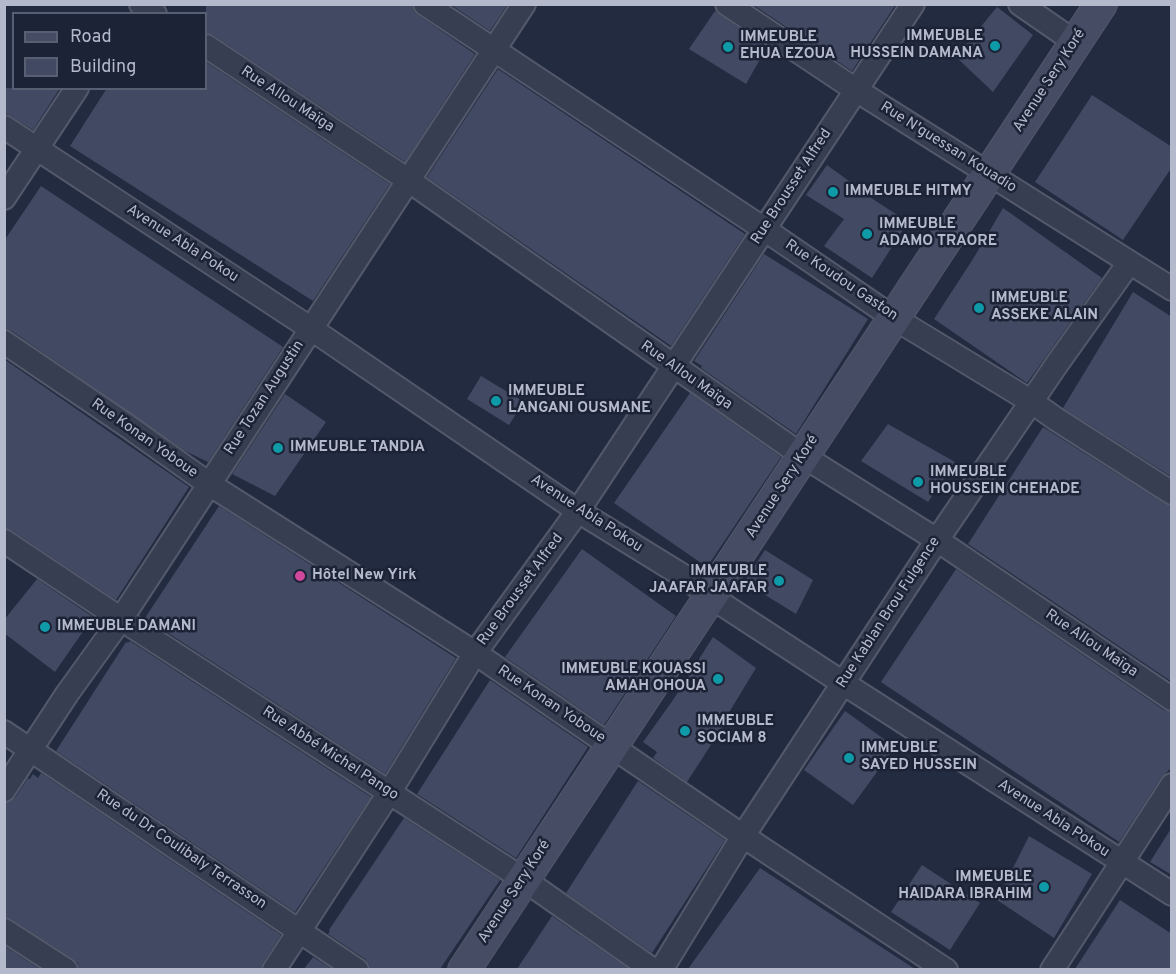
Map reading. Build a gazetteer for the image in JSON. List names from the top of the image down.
{
  "streets": {
    "street": [
      "Avenue Sery Koré",
      "Rue Allou Maïga",
      "Rue N'guessan Kouadio",
      "Rue Brousset Alfred",
      "Avenue Abla Pokou",
      "Rue Koudou Gaston",
      "Rue Tozan Augustin",
      "Rue Konan Yoboue",
      "Rue Kablan Brou Fulgence",
      "Rue Abbé Michel Pango",
      "Rue du Dr Coulibaly Terrasson"
    ]
  },
  "crossings": [
    ["Avenue Sery Koré", "Rue Allou Maïga"],
    ["Avenue Sery Koré", "Rue N'guessan Kouadio"],
    ["Avenue Sery Koré", "Avenue Abla Pokou"],
    ["Avenue Sery Koré", "Rue Koudou Gaston"],
    ["Avenue Sery Koré", "Rue Konan Yoboue"],
    ["Avenue Sery Koré", "Rue Abbé Michel Pango"],
    ["Rue Allou Maïga", "Rue Brousset Alfred"],
    ["Rue Allou Maïga", "Rue Tozan Augustin"],
    ["Rue Allou Maïga", "Rue Kablan Brou Fulgence"],
    ["Rue N'guessan Kouadio", "Rue Brousset Alfred"],
    ["Rue N'guessan Kouadio", "Rue Kablan Brou Fulgence"],
    ["Rue Brousset Alfred", "Avenue Abla Pokou"],
    ["Rue Brousset Alfred", "Rue Koudou Gaston"],
    ["Rue Brousset Alfred", "Rue Konan Yoboue"],
    ["Rue Brousset Alfred", "Rue Abbé Michel Pango"],
    ["Rue Brousset Alfred", "Rue du Dr Coulibaly Terrasson"],
    ["Avenue Abla Pokou", "Rue Tozan Augustin"],
    ["Avenue Abla Pokou", "Rue Kablan Brou Fulgence"],
    ["Rue Koudou Gaston", "Rue Tozan Augustin"],
    ["Rue Koudou Gaston", "Rue Kablan Brou Fulgence"],
    ["Rue Tozan Augustin", "Rue Konan Yoboue"],
    ["Rue Tozan Augustin", "Rue Abbé Michel Pango"],
    ["Rue Tozan Augustin", "Rue du Dr Coulibaly Terrasson"],
    ["Rue Konan Yoboue", "Rue Kablan Brou Fulgence"]
  ],
  "places": [
    "IMMEUBLE HUSSEIN DAMANA",
    "IMMEUBLE EHUA EZOUA",
    "IMMEUBLE HITMY",
    "IMMEUBLE ADAMO TRAORE",
    "IMMEUBLE ASSEKE ALAIN",
    "IMMEUBLE LANGANI OUSMANE",
    "IMMEUBLE TANDIA",
    "IMMEUBLE HOUSSEIN CHEHADE",
    "Hôtel New Yirk",
    "IMMEUBLE JAAFAR JAAFAR",
    "IMMEUBLE DAMANI",
    "IMMEUBLE KOUASSI AMAH OHOUA",
    "IMMEUBLE SOCIAM 8",
    "IMMEUBLE SAYED HUSSEIN",
    "IMMEUBLE HAIDARA IBRAHIM"
  ],
  "legend": ["Road", "Building"]
}
